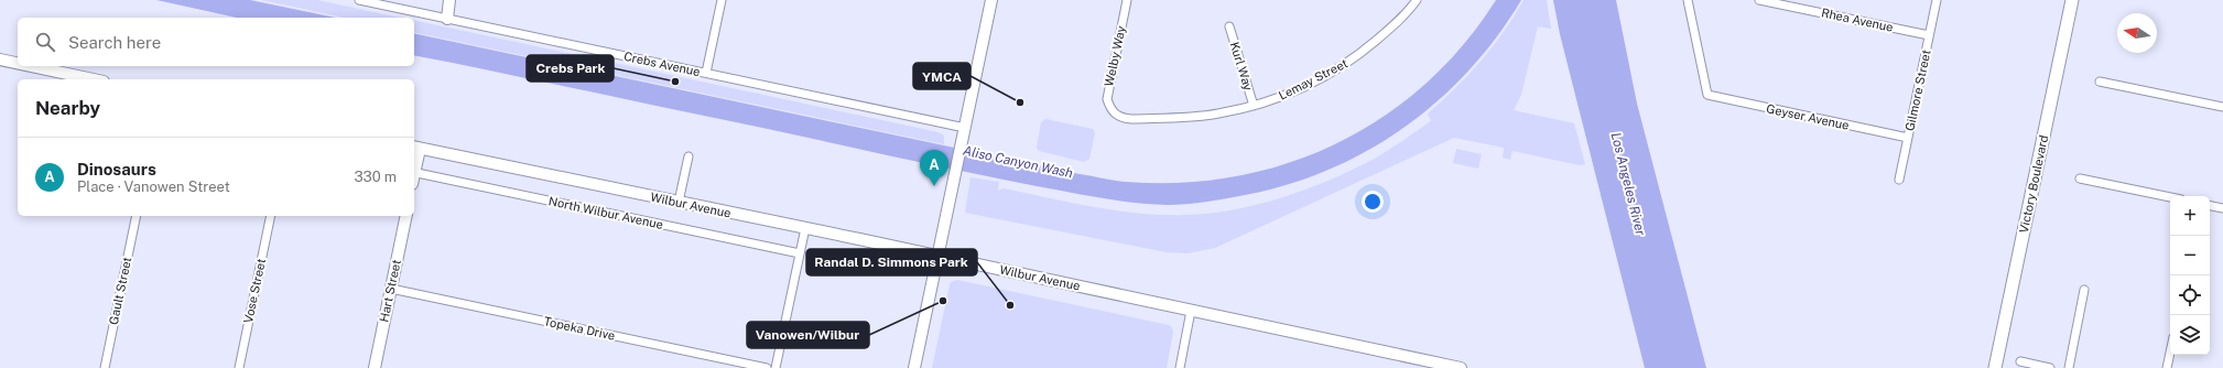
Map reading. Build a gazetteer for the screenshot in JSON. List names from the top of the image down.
{
  "streets": {
    "main road": ["Victory Boulevard", "Wilbur Avenue", "Hart Street"],
    "street": [
      "Rhea Avenue",
      "Welby Way",
      "Crebs Avenue",
      "Kurl Way",
      "Lemay Street",
      "Gilmore Street",
      "Geyser Avenue",
      "North Wilbur Avenue",
      "Gault Street",
      "Vose Street",
      "Topeka Drive"
    ]
  },
  "crossings": [
    ["Rhea Avenue", "Gilmore Street"],
    ["Welby Way", "Lemay Street"],
    ["Kurl Way", "Lemay Street"],
    ["Gilmore Street", "Geyser Avenue"],
    ["Hart Street", "Topeka Drive"]
  ],
  "water": ["Aliso Canyon Wash", "Los Angeles River"],
  "places": [
    "Crebs Park",
    "YMCA",
    "Vanowen/Wilbur",
    "Randal D. Simmons Park"
  ],
  "north": "left",
  "page": {
    "search": "Search here",
    "heading": "Nearby",
    "list": [
      {
        "mark": "A",
        "name": "Dinosaurs",
        "note": "Place · Vanowen Street",
        "value": "330 m"
      }
    ],
    "pins": "A",
    "map_buttons": ["+", "−"]
  }
}
